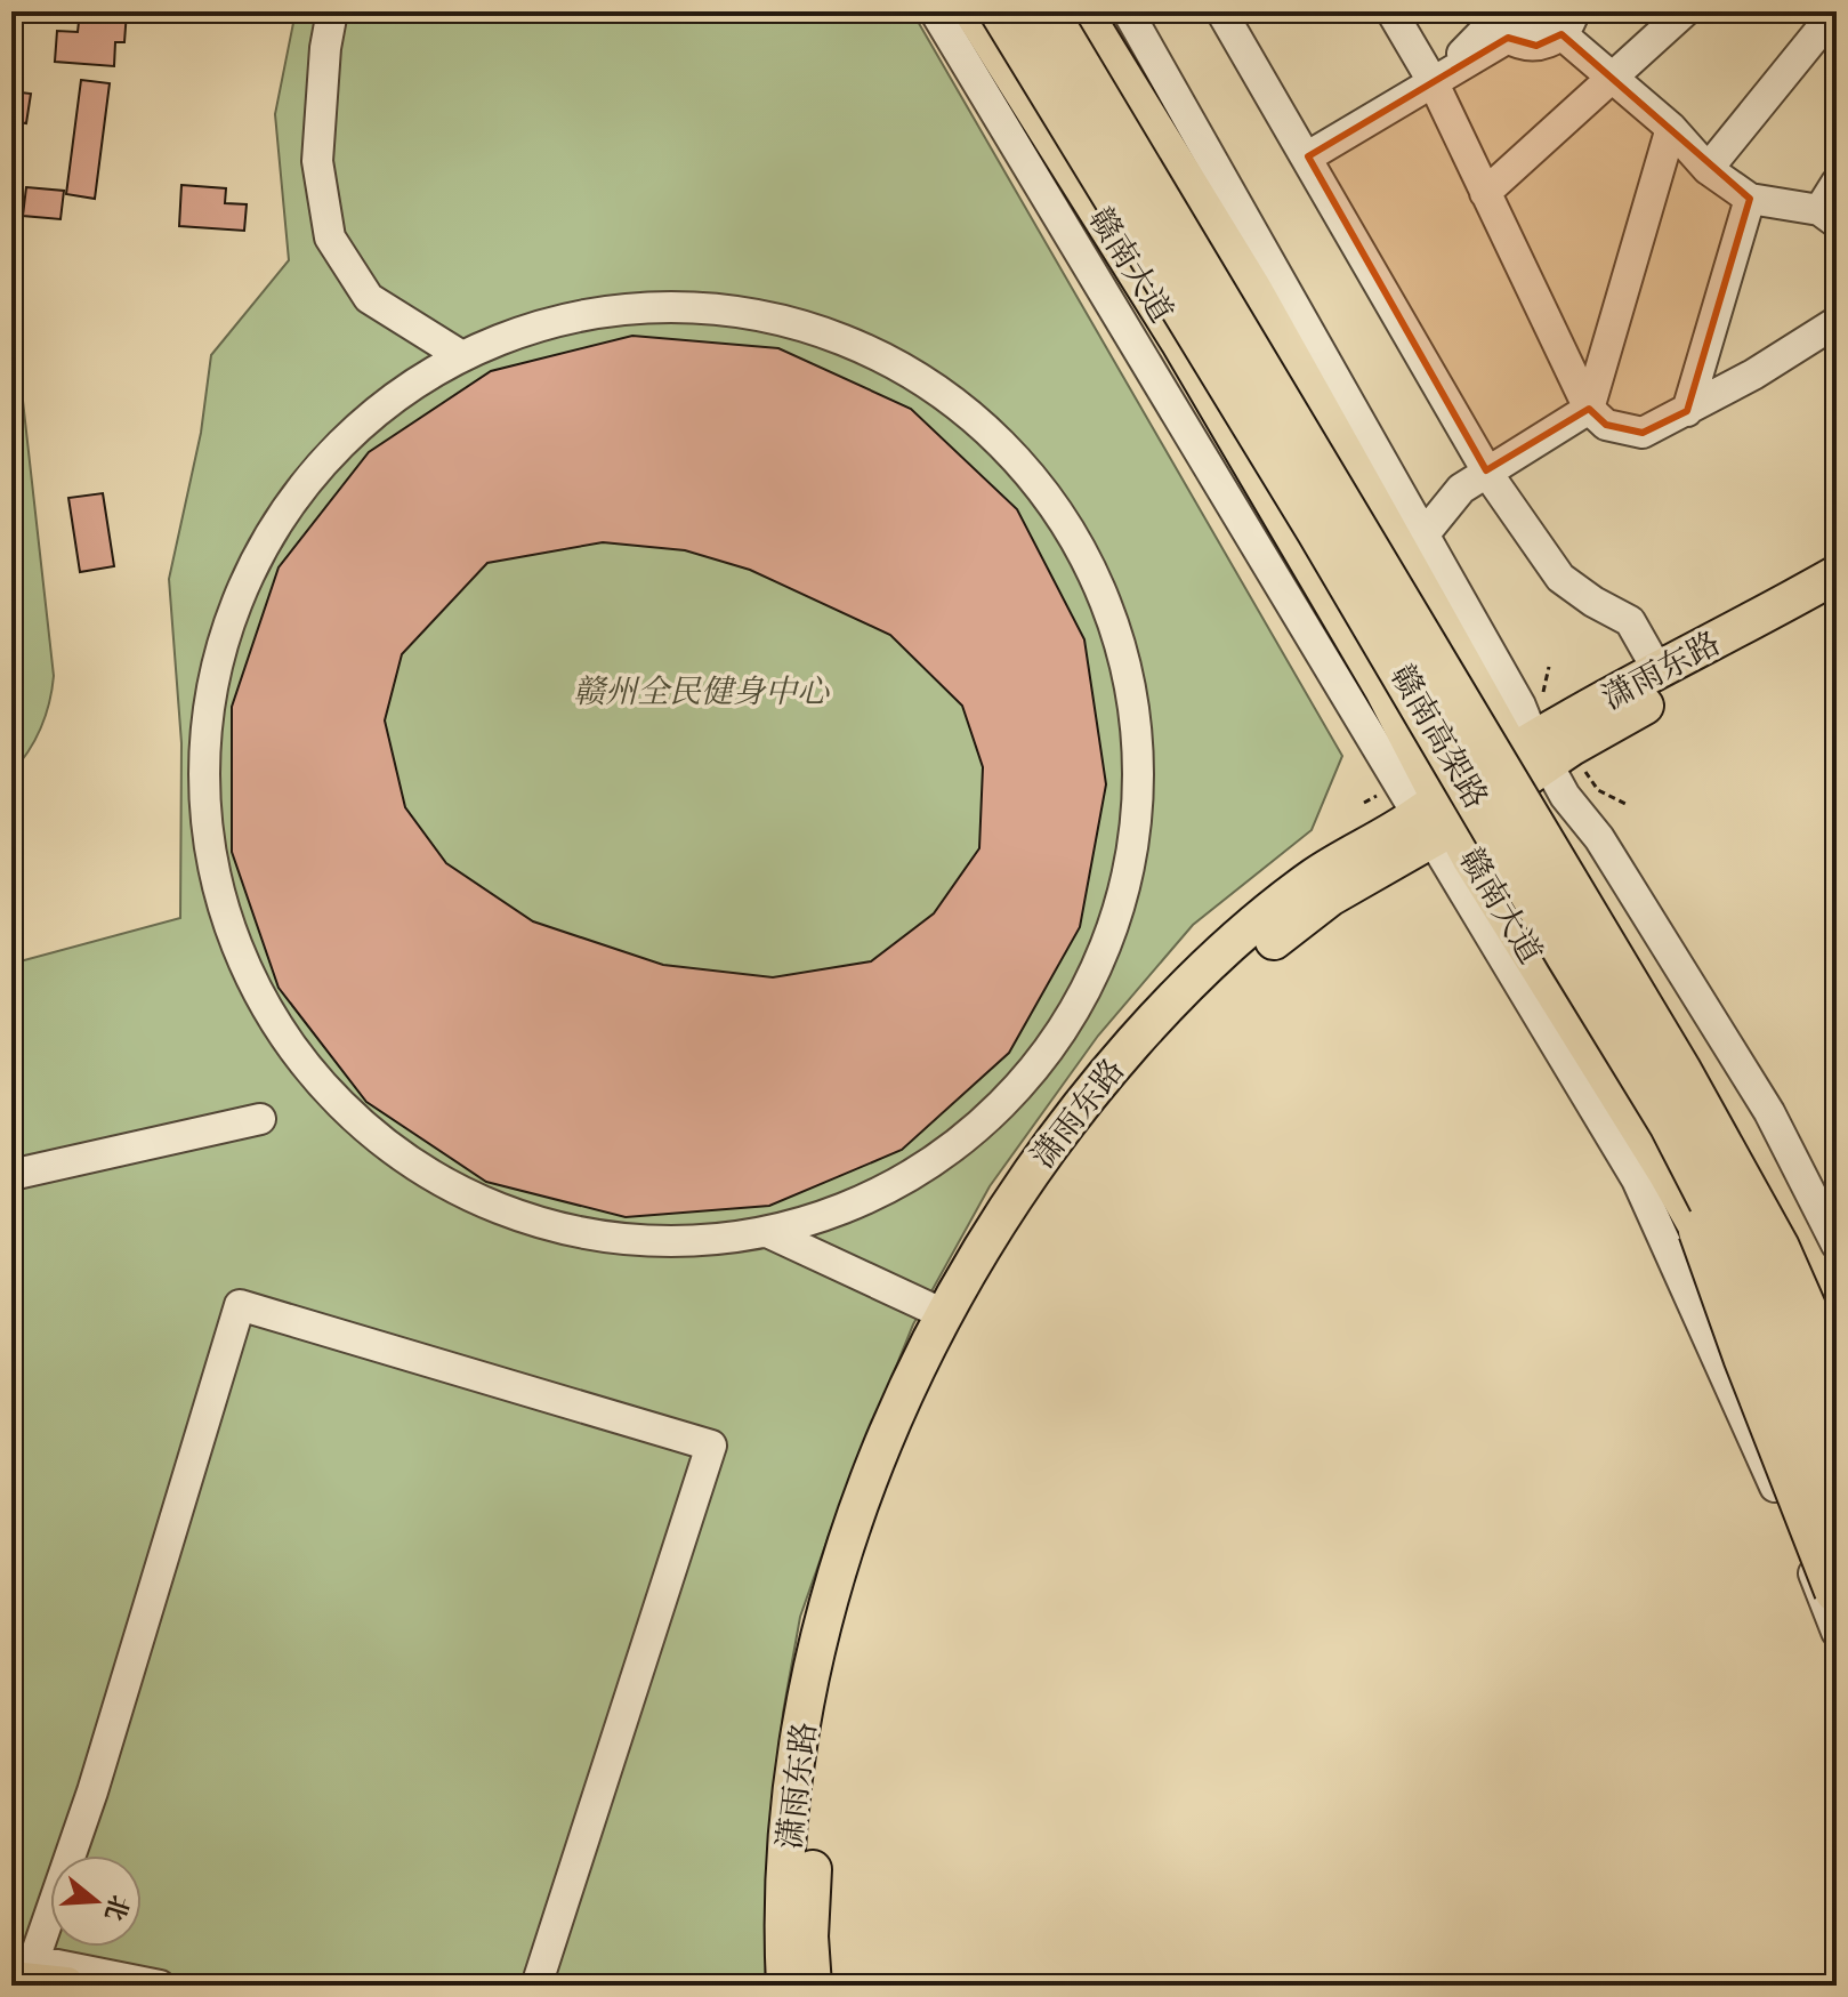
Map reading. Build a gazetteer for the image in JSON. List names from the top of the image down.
{
  "streets": {
    "highway": ["赣南高架路"],
    "main road": ["赣南大道", "潇雨东路"]
  },
  "crossings": [
    ["赣南大道", "潇雨东路"]
  ],
  "parks": ["赣州全民健身中心"],
  "north": "right"
}
